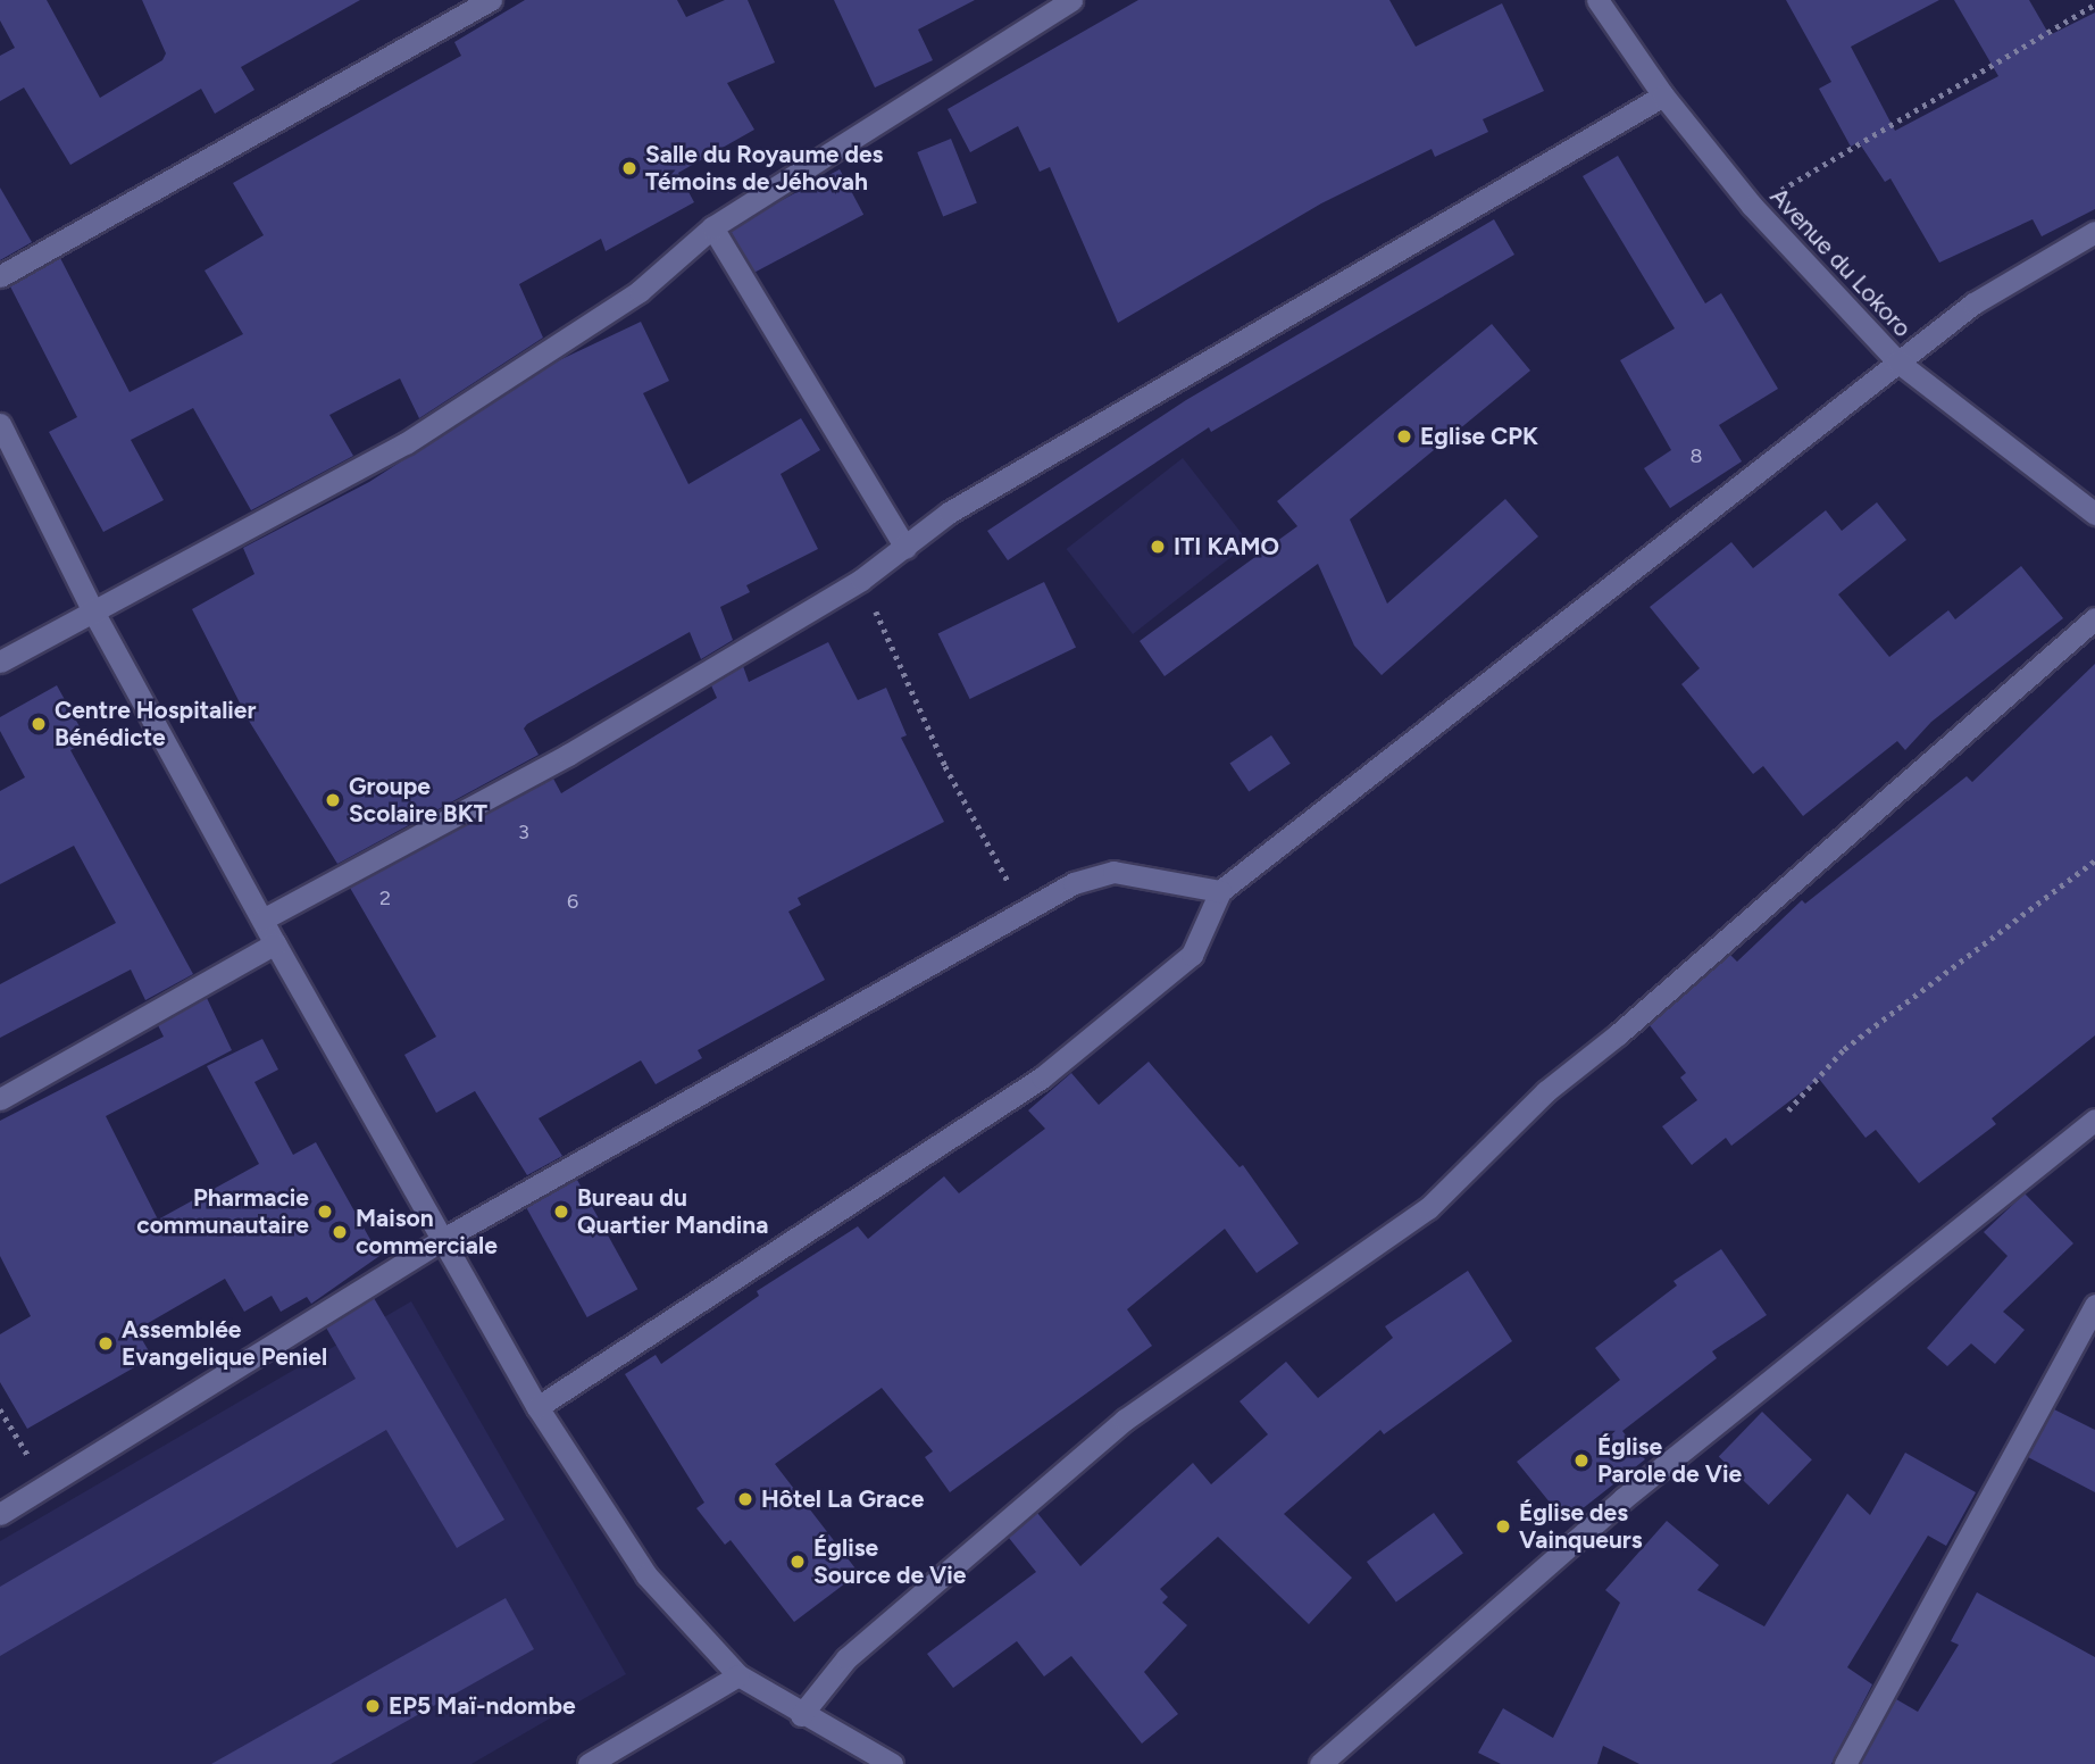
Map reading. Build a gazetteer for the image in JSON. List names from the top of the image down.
{
  "streets": {
    "street": ["Avenue du Lokoro"]
  },
  "places": [
    "Salle du Royaume des Témoins de Jéhovah",
    "Eglise CPK",
    "ITI KAMO",
    "Centre Hospitalier Bénédicte",
    "Groupe Scolaire BKT",
    "Pharmacie communautaire",
    "Bureau du Quartier Mandina",
    "Maison commerciale",
    "Assemblée Evangelique Peniel",
    "Église Parole de Vie",
    "Hôtel La Grace",
    "Église des Vainqueurs",
    "Église Source de Vie",
    "EP5 Maï-ndombe"
  ],
  "house_numbers": [
    "8",
    "3",
    "2",
    "6"
  ]
}
